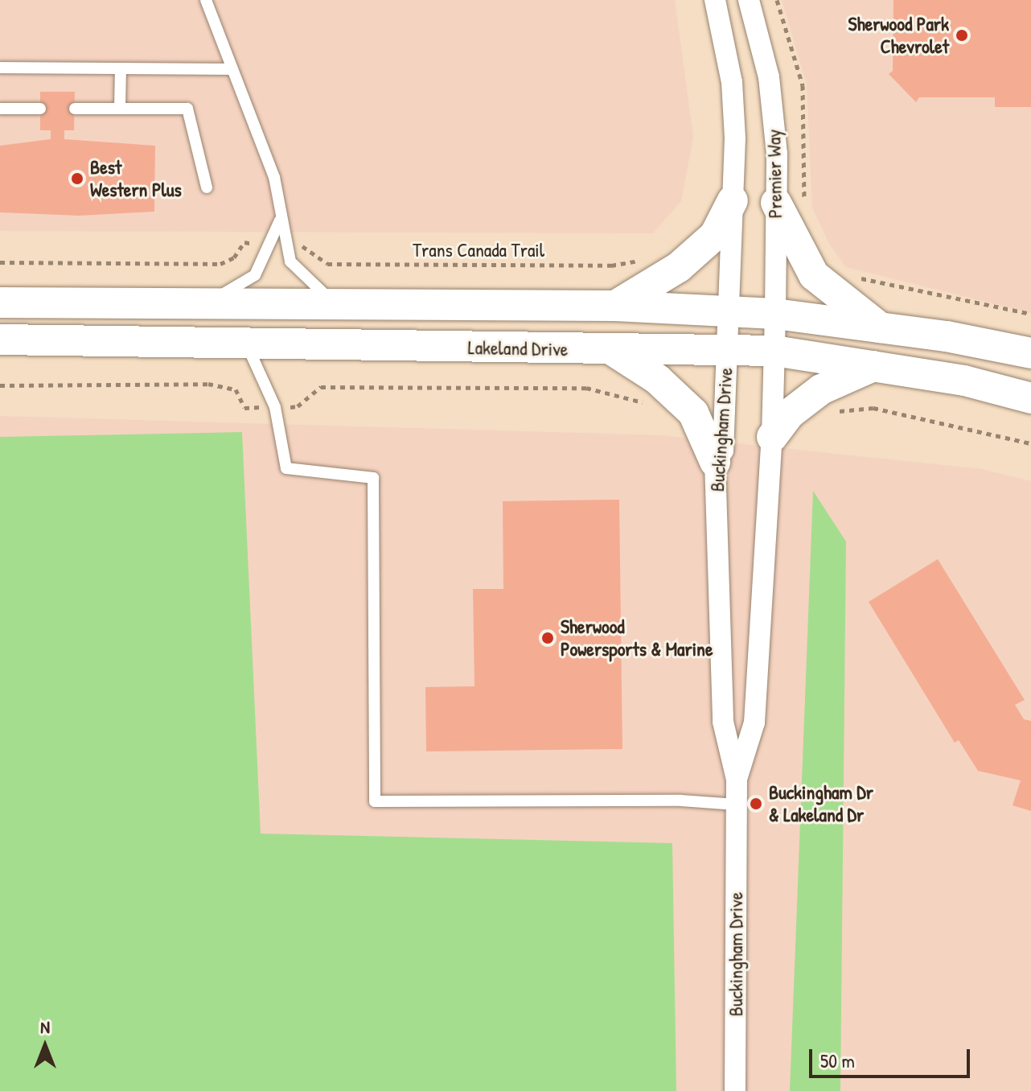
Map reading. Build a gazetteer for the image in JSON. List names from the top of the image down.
{
  "streets": {
    "main road": ["Lakeland Drive"],
    "street": ["Premier Way", "Buckingham Drive"],
    "path": ["Trans Canada Trail"]
  },
  "crossings": [
    ["Premier Way", "Lakeland Drive"],
    ["Premier Way", "Buckingham Drive"],
    ["Lakeland Drive", "Buckingham Drive"]
  ],
  "places": [
    "Sherwood Park Chevrolet",
    "Best Western Plus",
    "Sherwood Powersports & Marine",
    "Buckingham Dr & Lakeland Dr"
  ],
  "scale_bar": "50 m",
  "north": "top"
}
